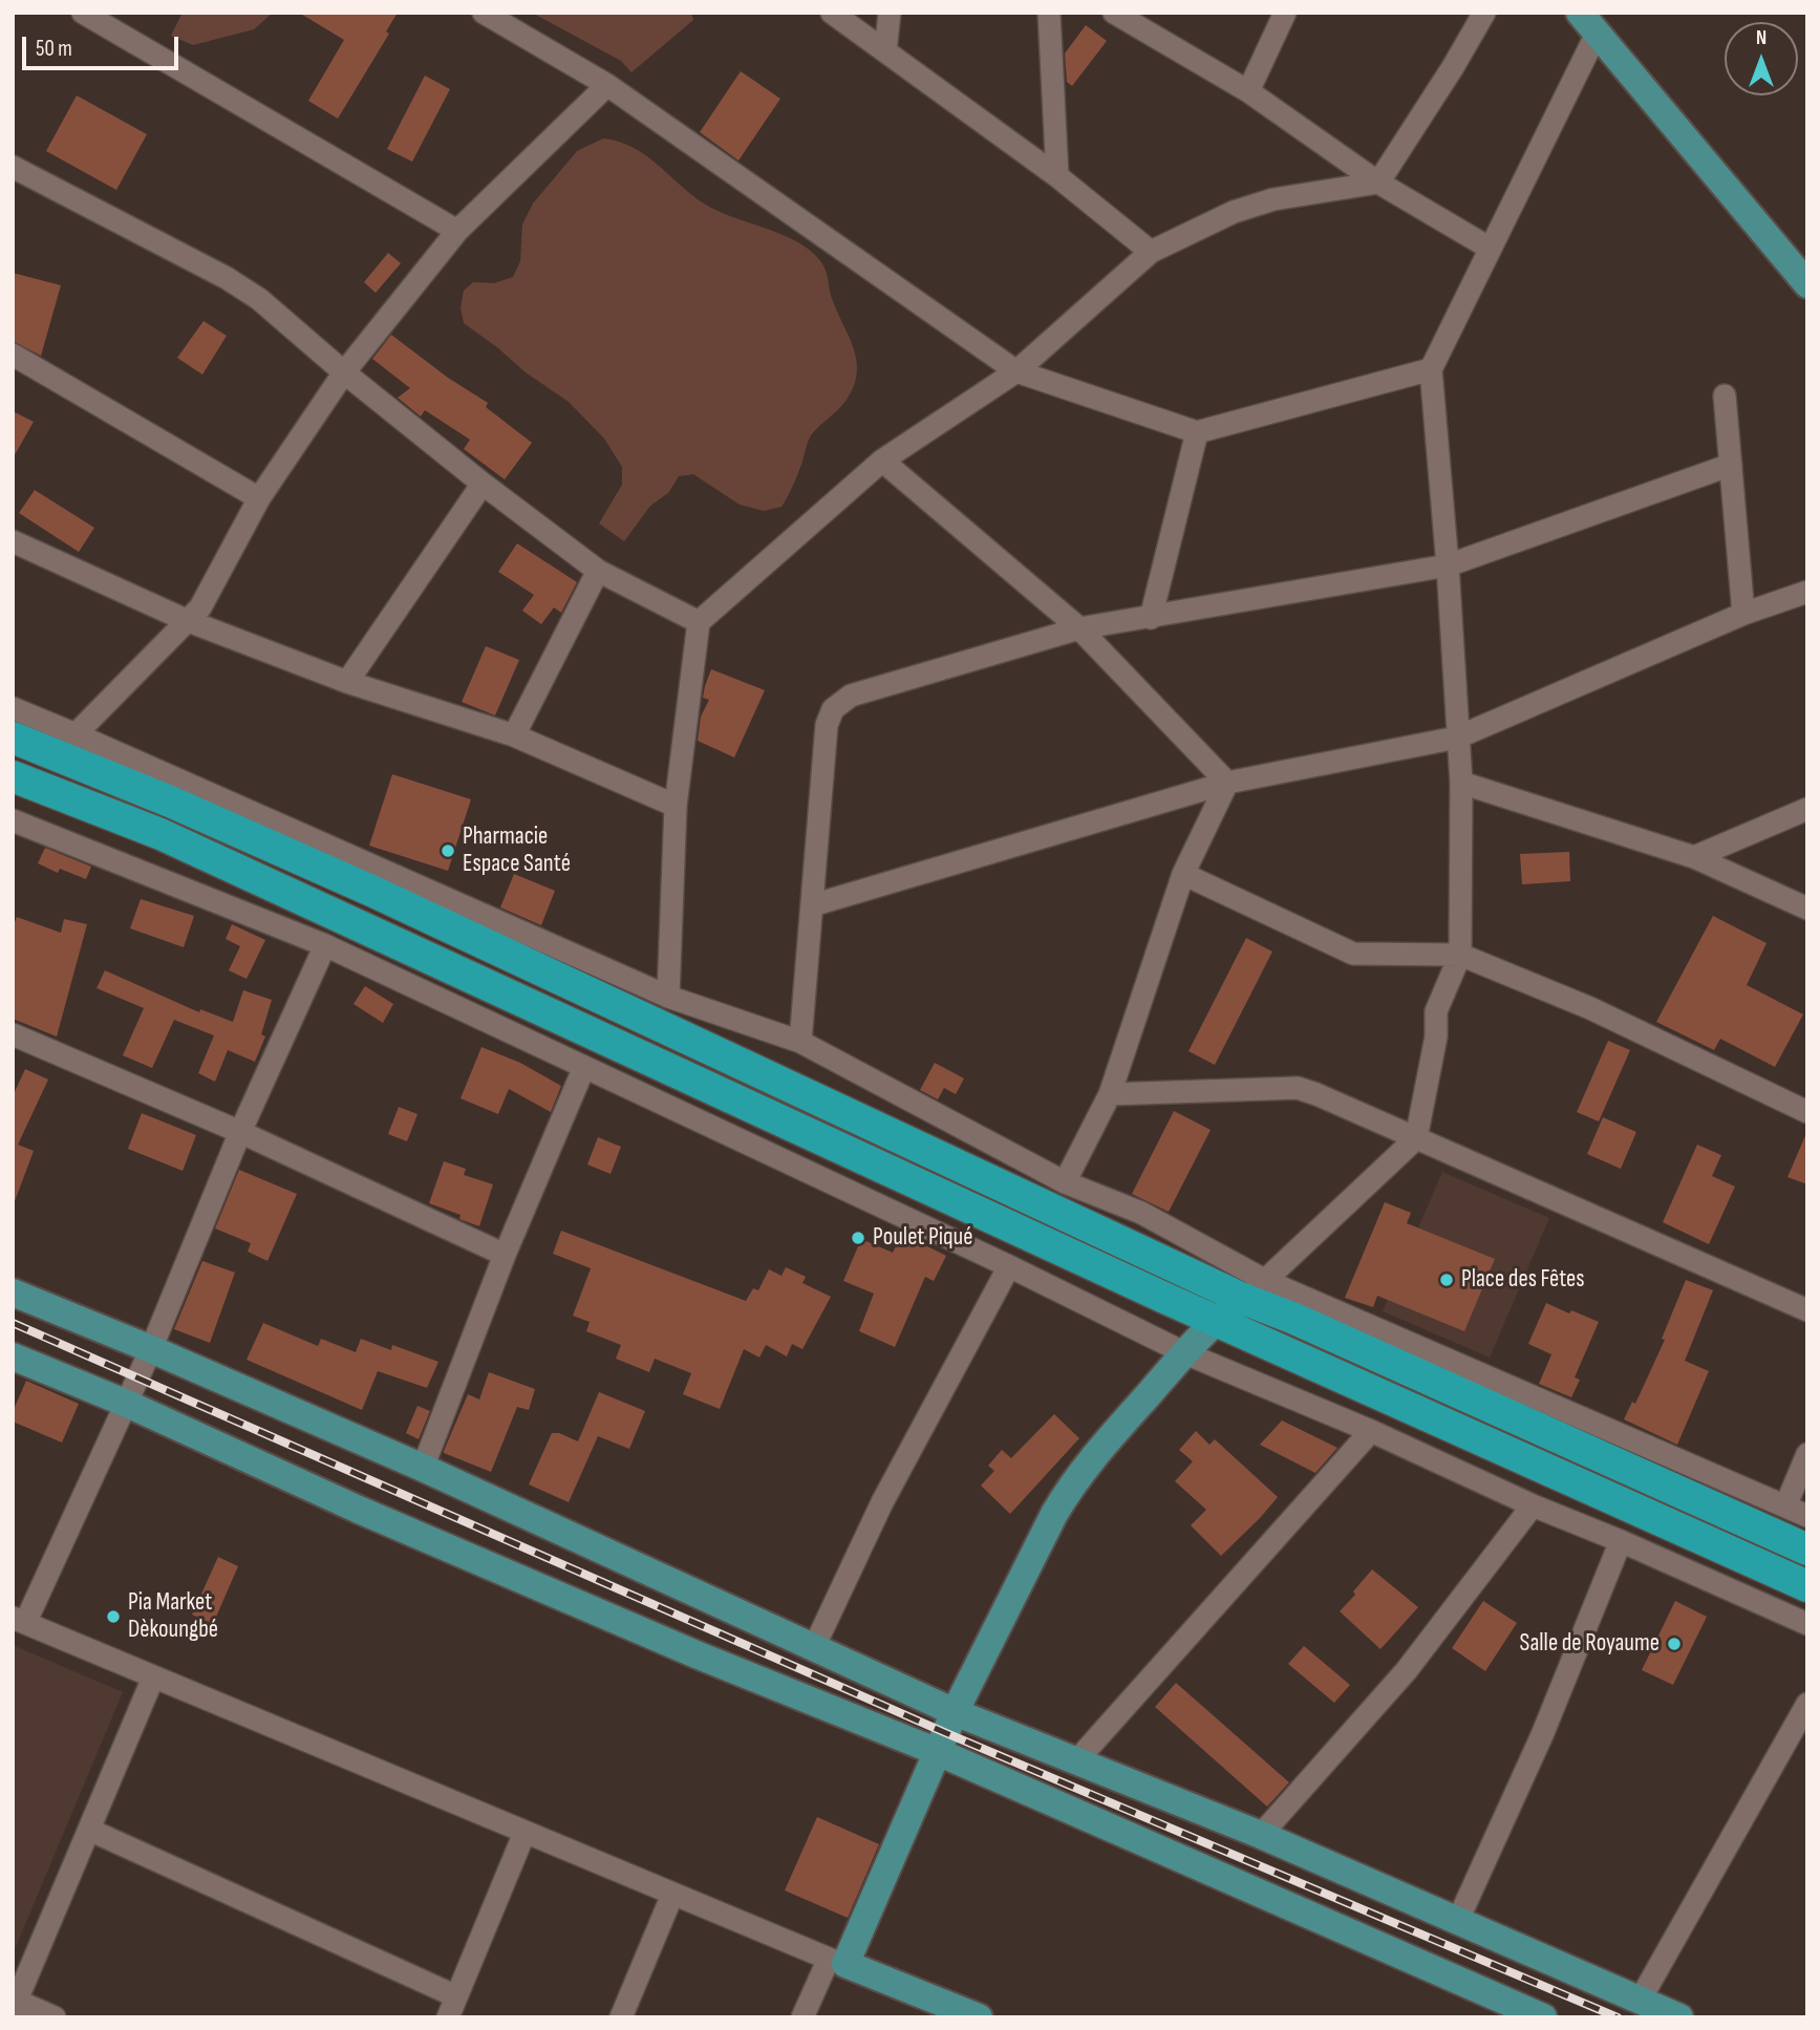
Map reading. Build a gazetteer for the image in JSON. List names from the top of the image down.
{
  "places": [
    "Pharmacie Espace Santé",
    "Poulet Piqué",
    "Place des Fêtes",
    "Pia Market Dèkoungbé",
    "Salle de Royaume"
  ],
  "scale_bar": "50 m",
  "north": "top"
}
